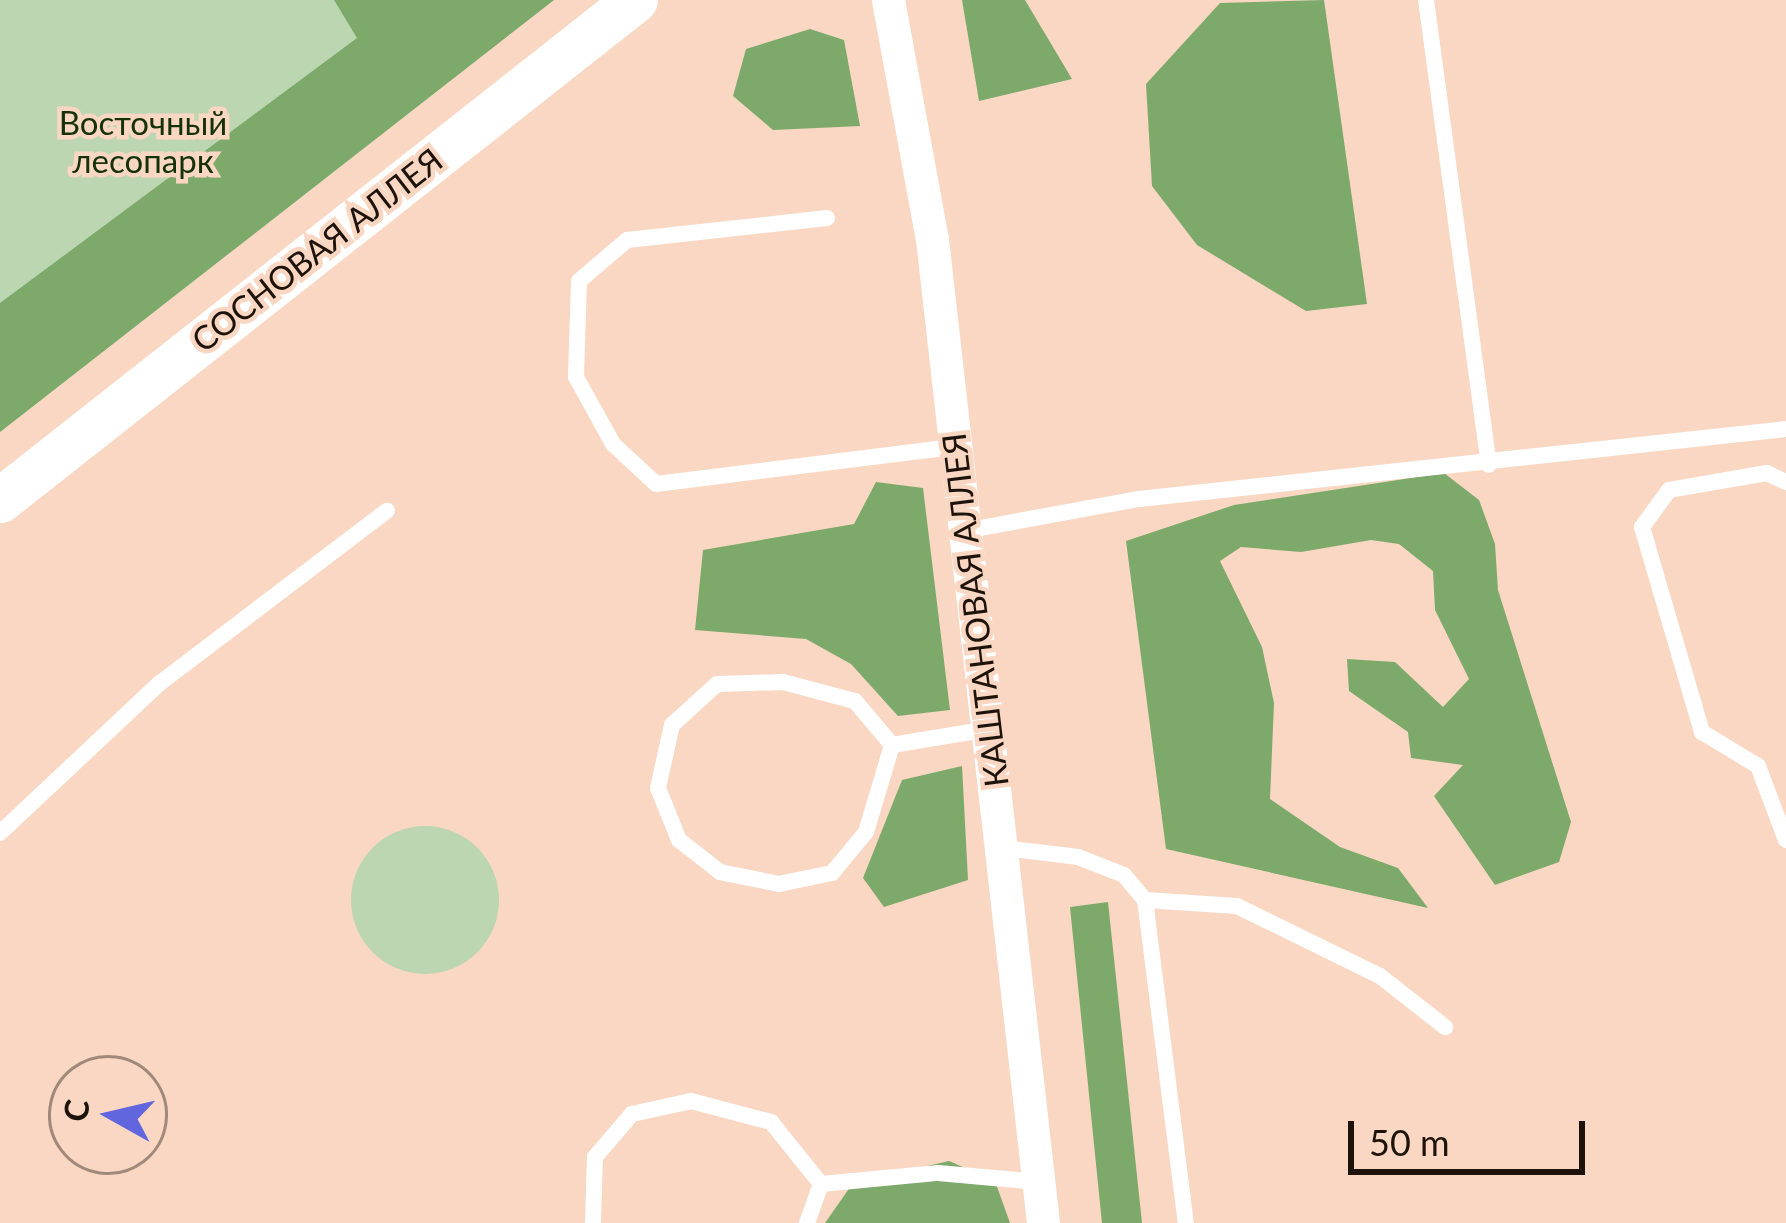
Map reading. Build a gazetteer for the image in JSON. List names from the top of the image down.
{
  "streets": {
    "main road": ["СОСНОВАЯ АЛЛЕЯ"],
    "street": ["КАШТАНОВАЯ АЛЛЕЯ"]
  },
  "parks": ["Восточный лесопарк"],
  "scale_bar": "50 m",
  "north": "left"
}
